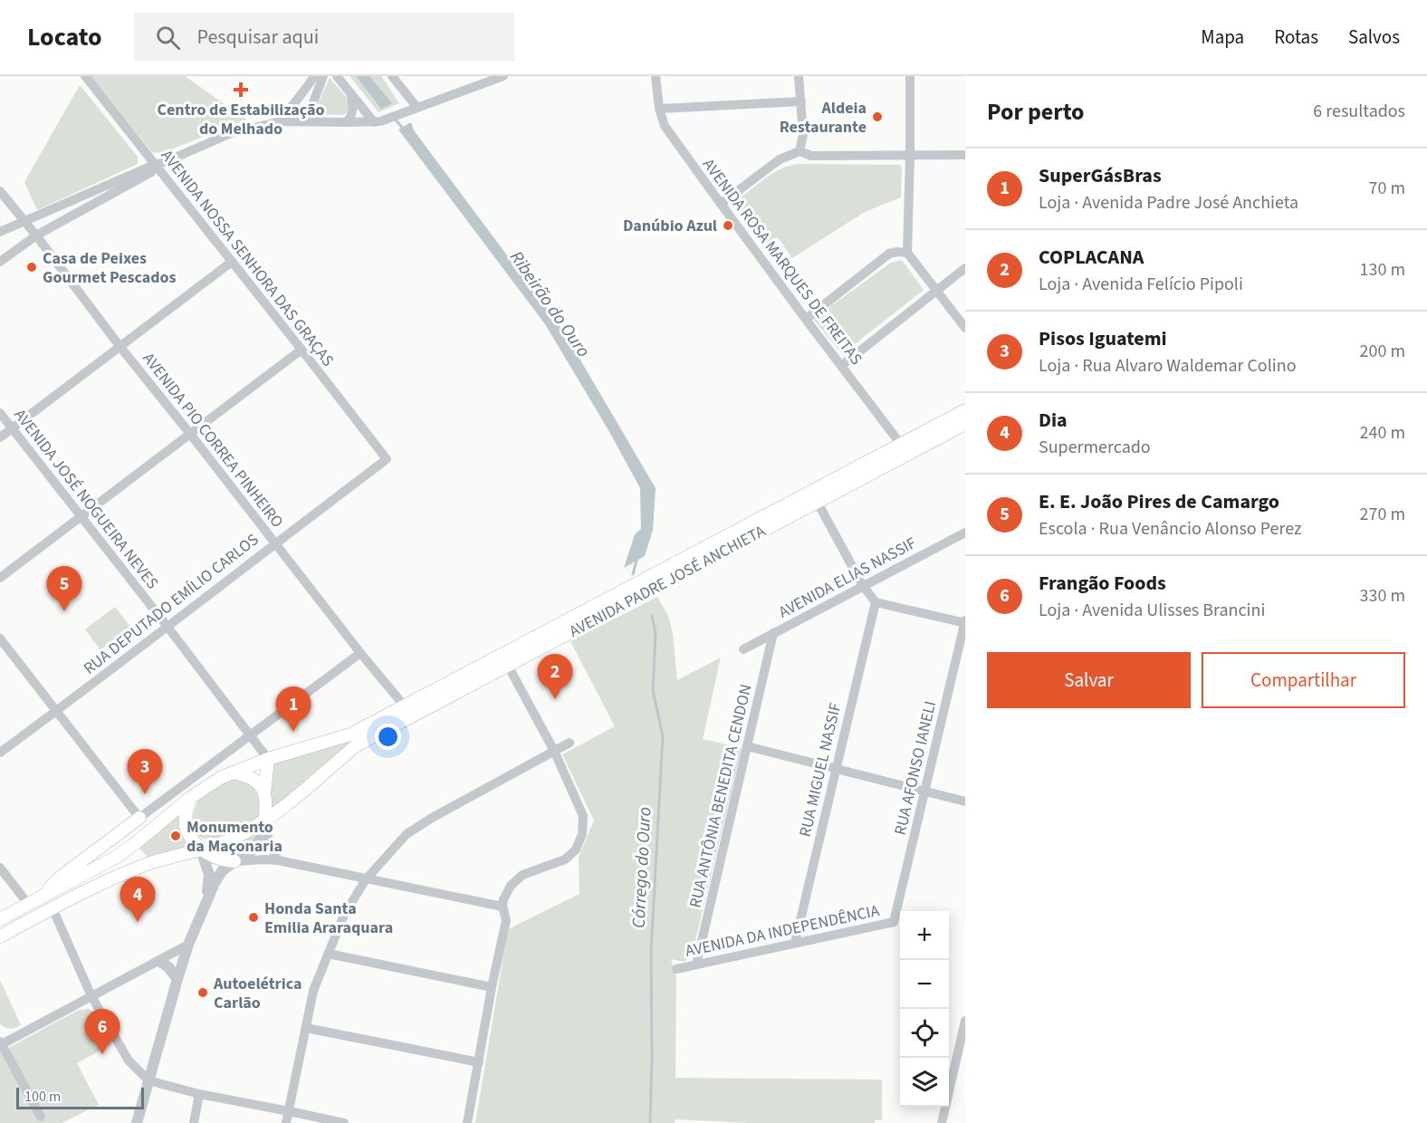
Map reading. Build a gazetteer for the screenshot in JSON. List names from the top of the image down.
{
  "streets": {
    "main road": ["AVENIDA PADRE JOSÉ ANCHIETA"],
    "street": [
      "AVENIDA NOSSA SENHORA DAS GRAÇAS",
      "AVENIDA ROSA MARQUES DE FREITAS",
      "AVENIDA PIO CORREA PINHEIRO",
      "AVENIDA JOSÉ NOGUEIRA NEVES",
      "AVENIDA ELIAS NASSIF",
      "RUA DEPUTADO EMÍLIO CARLOS",
      "RUA AFONSO IANELI",
      "RUA MIGUEL NASSIF",
      "RUA ANTÔNIA BENEDITA CENDON",
      "AVENIDA DA INDEPENDÊNCIA"
    ]
  },
  "crossings": [
    ["AVENIDA NOSSA SENHORA DAS GRAÇAS", "RUA DEPUTADO EMÍLIO CARLOS"],
    ["AVENIDA ROSA MARQUES DE FREITAS", "AVENIDA PADRE JOSÉ ANCHIETA"],
    ["AVENIDA PIO CORREA PINHEIRO", "AVENIDA PADRE JOSÉ ANCHIETA"],
    ["AVENIDA PIO CORREA PINHEIRO", "RUA DEPUTADO EMÍLIO CARLOS"],
    ["AVENIDA JOSÉ NOGUEIRA NEVES", "AVENIDA PADRE JOSÉ ANCHIETA"],
    ["AVENIDA JOSÉ NOGUEIRA NEVES", "RUA DEPUTADO EMÍLIO CARLOS"],
    ["AVENIDA ELIAS NASSIF", "RUA ANTÔNIA BENEDITA CENDON"],
    ["RUA AFONSO IANELI", "AVENIDA DA INDEPENDÊNCIA"],
    ["RUA MIGUEL NASSIF", "AVENIDA DA INDEPENDÊNCIA"],
    ["RUA ANTÔNIA BENEDITA CENDON", "AVENIDA DA INDEPENDÊNCIA"]
  ],
  "water": ["Ribeirão do Ouro", "Córrego do Ouro"],
  "places": {
    "health": ["Centro de Estabilização do Melhado"],
    "other": [
      "Aldeia Restaurante",
      "Danúbio Azul",
      "Casa de Peixes Gourmet Pescados",
      "Monumento da Maçonaria",
      "Honda Santa Emilia Araraquara",
      "Autoelétrica Carlão"
    ]
  },
  "scale_bar": "100 m",
  "page": {
    "header": "Locato",
    "search": "Pesquisar aqui",
    "nav": ["Mapa", "Rotas", "Salvos"],
    "heading": ["Por perto", "6 resultados"],
    "list": [
      {
        "mark": "1",
        "name": "SuperGásBras",
        "note": "Loja · Avenida Padre José Anchieta",
        "value": "70 m"
      },
      {
        "mark": "2",
        "name": "COPLACANA",
        "note": "Loja · Avenida Felício Pipoli",
        "value": "130 m"
      },
      {
        "mark": "3",
        "name": "Pisos Iguatemi",
        "note": "Loja · Rua Alvaro Waldemar Colino",
        "value": "200 m"
      },
      {
        "mark": "4",
        "name": "Dia",
        "note": "Supermercado",
        "value": "240 m"
      },
      {
        "mark": "5",
        "name": "E. E. João Pires de Camargo",
        "note": "Escola · Rua Venâncio Alonso Perez",
        "value": "270 m"
      },
      {
        "mark": "6",
        "name": "Frangão Foods",
        "note": "Loja · Avenida Ulisses Brancini",
        "value": "330 m"
      }
    ],
    "pins": [
      "5",
      "2",
      "1",
      "3",
      "4",
      "6"
    ],
    "buttons": ["Salvar", "Compartilhar"],
    "map_buttons": ["+", "−"],
    "scale": "100 m"
  }
}
